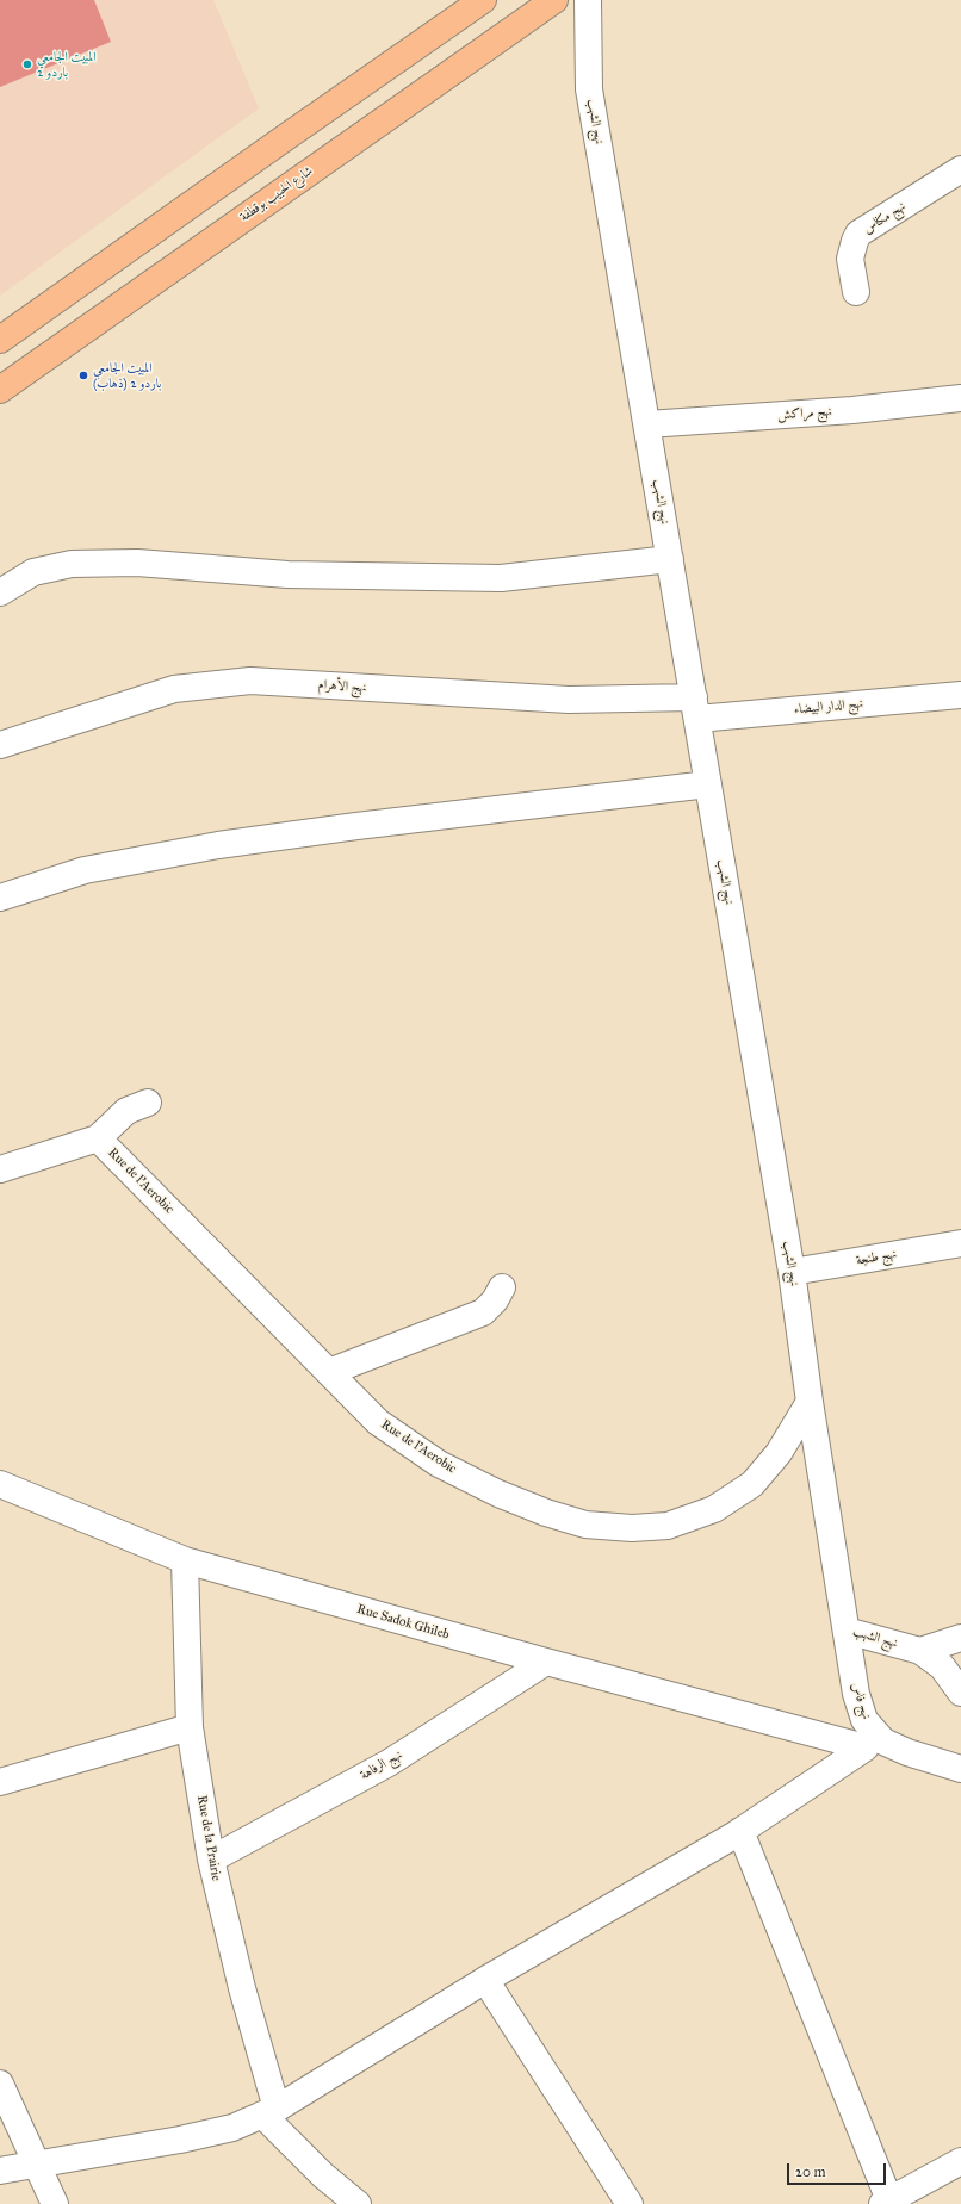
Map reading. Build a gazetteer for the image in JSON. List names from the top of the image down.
{
  "streets": {
    "main road": ["شارع الحبيب بوقطفة"],
    "street": [
      "نهج الشهب",
      "نهج مكناس",
      "نهج مراكش",
      "نهج الأهرام",
      "نهج الدار البيضاء",
      "Rue de l'Aerobic",
      "نهج طنجة",
      "Rue Sadok Ghileb",
      "نهج فاس",
      "نهج الرفاهة",
      "Rue de la Prairie"
    ]
  },
  "crossings": [
    ["نهج الشهب", "نهج مراكش"],
    ["نهج الشهب", "نهج الأهرام"],
    ["نهج الشهب", "نهج الدار البيضاء"],
    ["نهج الشهب", "Rue de l'Aerobic"],
    ["نهج الشهب", "نهج طنجة"],
    ["نهج الشهب", "نهج فاس"],
    ["نهج الأهرام", "نهج الدار البيضاء"],
    ["Rue Sadok Ghileb", "نهج فاس"],
    ["Rue Sadok Ghileb", "نهج الرفاهة"],
    ["Rue Sadok Ghileb", "Rue de la Prairie"],
    ["نهج الرفاهة", "Rue de la Prairie"]
  ],
  "places": ["المبيت الجامعي باردو 2", "المبيت الجامعي باردو 2 (ذهاب)"],
  "scale_bar": "20 m"
}
